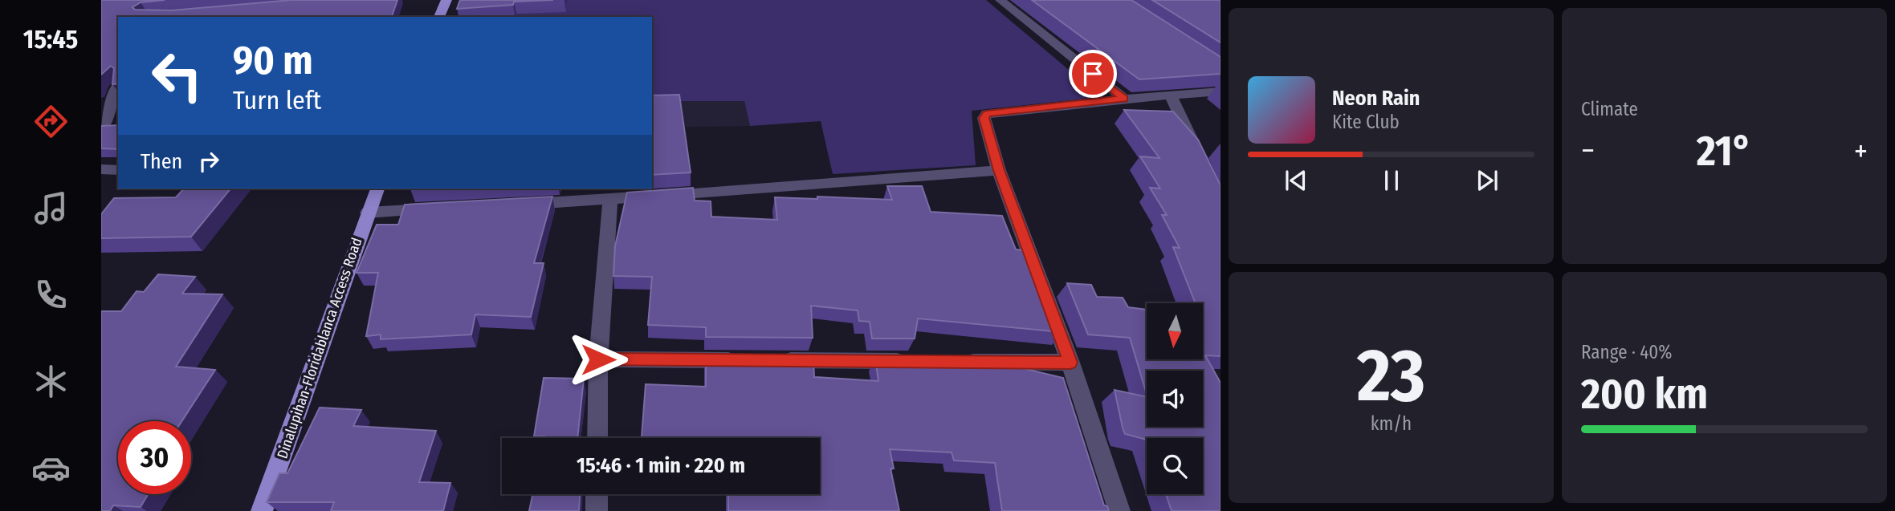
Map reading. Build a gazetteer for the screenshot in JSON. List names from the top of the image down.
{
  "streets": {
    "main road": ["Dinalupihan-Floridablanca Access Road"]
  },
  "north": "bottom",
  "page": {
    "tabs": "15:45",
    "tile": [
      "Climate",
      ["23", "km/h"],
      ["Range · 40%", "200 km"]
    ],
    "turn": ["90 m", "Turn left"],
    "song": ["Neon Rain", "Kite Club"],
    "heat": ["−", "21°", "+"],
    "then": "Then",
    "limit": "30",
    "trip": "15:46 · 1 min · 220 m"
  }
}
